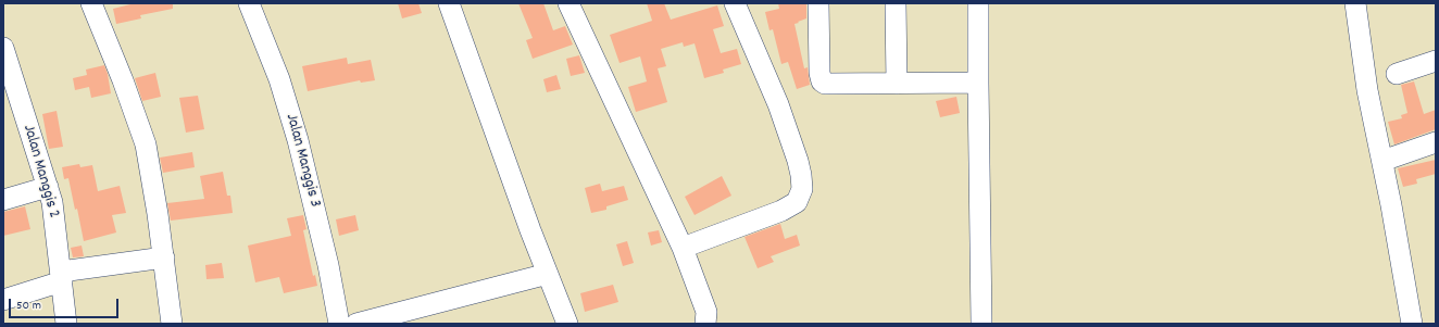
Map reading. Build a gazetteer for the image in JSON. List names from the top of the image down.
{
  "streets": {
    "street": ["Jalan Manggis 3", "Jalan Manggis 2"]
  },
  "scale_bar": "50 m"
}
